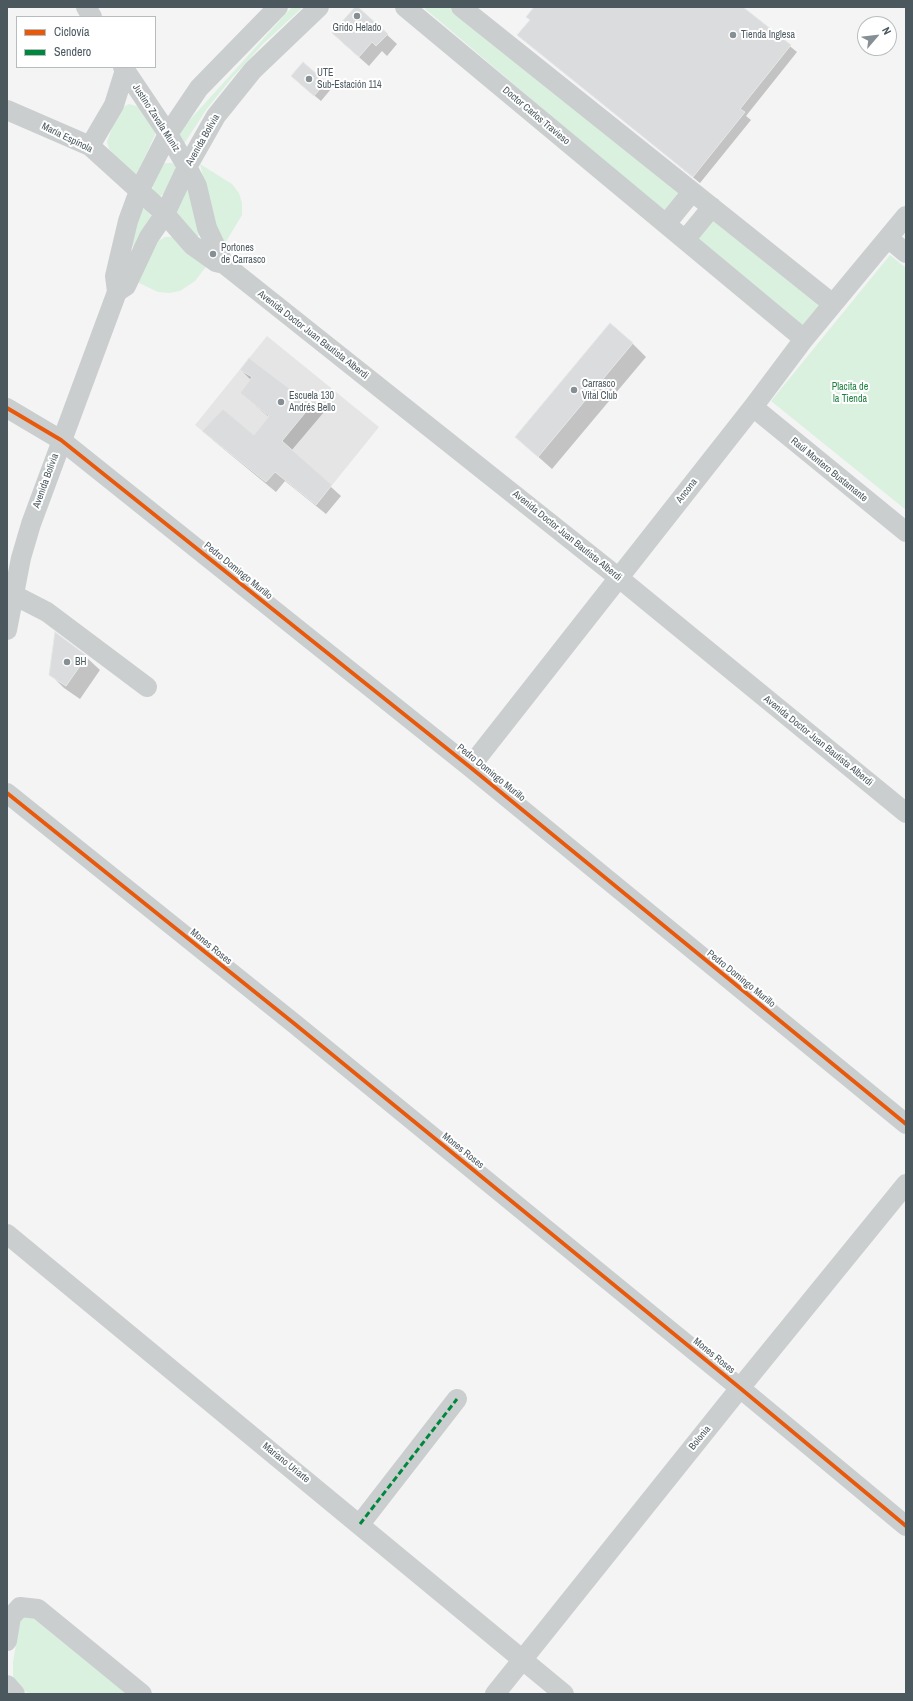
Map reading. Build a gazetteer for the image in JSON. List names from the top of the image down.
{
  "streets": {
    "street": [
      "Doctor Carlos Travieso",
      "Justino Zavala Muniz",
      "María Espínola",
      "Avenida Bolivia",
      "Avenida Doctor Juan Bautista Alberdi",
      "Raúl Montero Bustamante",
      "Ancona",
      "Pedro Domingo Murillo",
      "Mones Roses",
      "Bolonia",
      "Mariano Uriarte"
    ]
  },
  "crossings": [
    ["Doctor Carlos Travieso", "Ancona"],
    ["Justino Zavala Muniz", "María Espínola"],
    ["Justino Zavala Muniz", "Avenida Bolivia"],
    ["Justino Zavala Muniz", "Avenida Doctor Juan Bautista Alberdi"],
    ["María Espínola", "Avenida Bolivia"],
    ["María Espínola", "Avenida Doctor Juan Bautista Alberdi"],
    ["Avenida Bolivia", "Avenida Doctor Juan Bautista Alberdi"],
    ["Avenida Bolivia", "Pedro Domingo Murillo"],
    ["Avenida Doctor Juan Bautista Alberdi", "Ancona"],
    ["Raúl Montero Bustamante", "Ancona"],
    ["Ancona", "Pedro Domingo Murillo"],
    ["Mones Roses", "Bolonia"],
    ["Bolonia", "Mariano Uriarte"]
  ],
  "parks": ["Placita de la Tienda"],
  "places": [
    "Grido Helado",
    "Tienda Inglesa",
    "UTE Sub-Estación 114",
    "Portones de Carrasco",
    "Carrasco Vital Club",
    "Escuela 130 Andrés Bello",
    "BH"
  ],
  "legend": ["Ciclovía", "Sendero"],
  "north": "top right"
}
